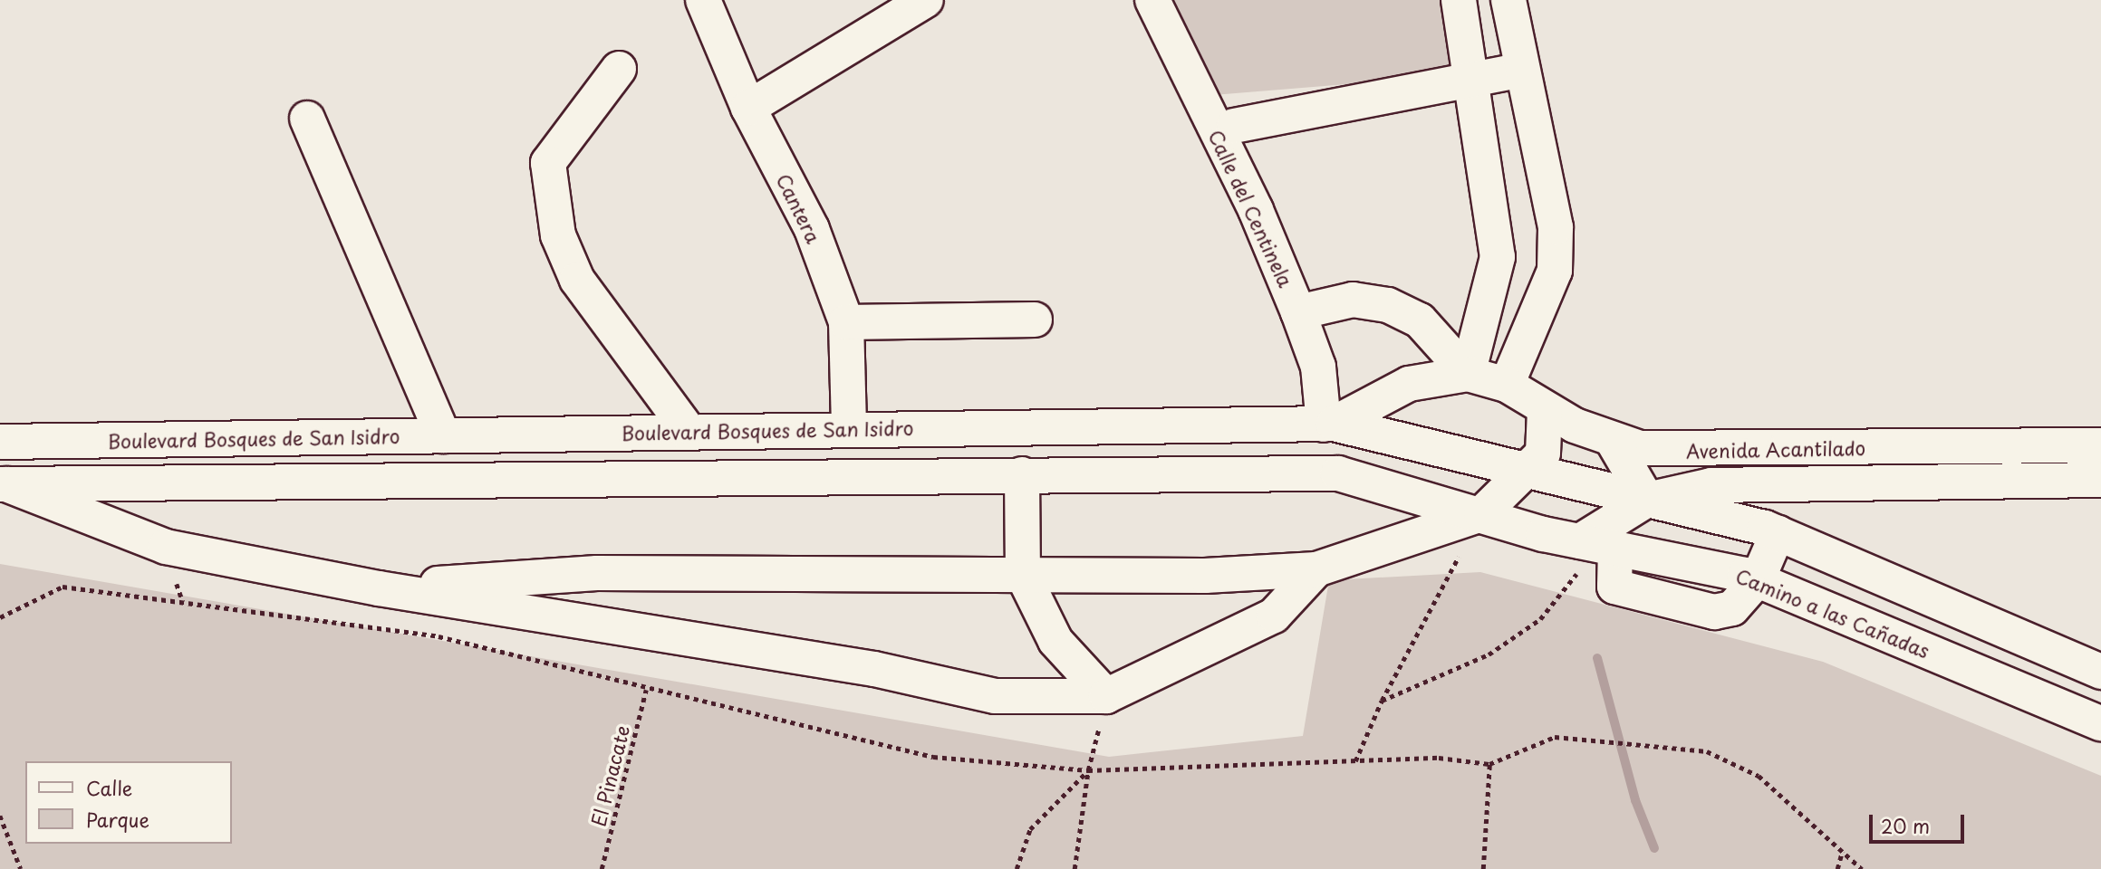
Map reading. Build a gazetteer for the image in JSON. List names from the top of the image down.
{
  "streets": {
    "main road": [
      "Cantera",
      "Calle del Centinela",
      "Boulevard Bosques de San Isidro",
      "Avenida Acantilado",
      "Camino a las Cañadas"
    ],
    "path": ["El Pinacate"]
  },
  "crossings": [
    ["Cantera", "Boulevard Bosques de San Isidro"],
    ["Calle del Centinela", "Boulevard Bosques de San Isidro"],
    ["Calle del Centinela", "Avenida Acantilado"],
    ["Boulevard Bosques de San Isidro", "Avenida Acantilado"],
    ["Avenida Acantilado", "Camino a las Cañadas"]
  ],
  "legend": ["Calle", "Parque"],
  "scale_bar": "20 m"
}
